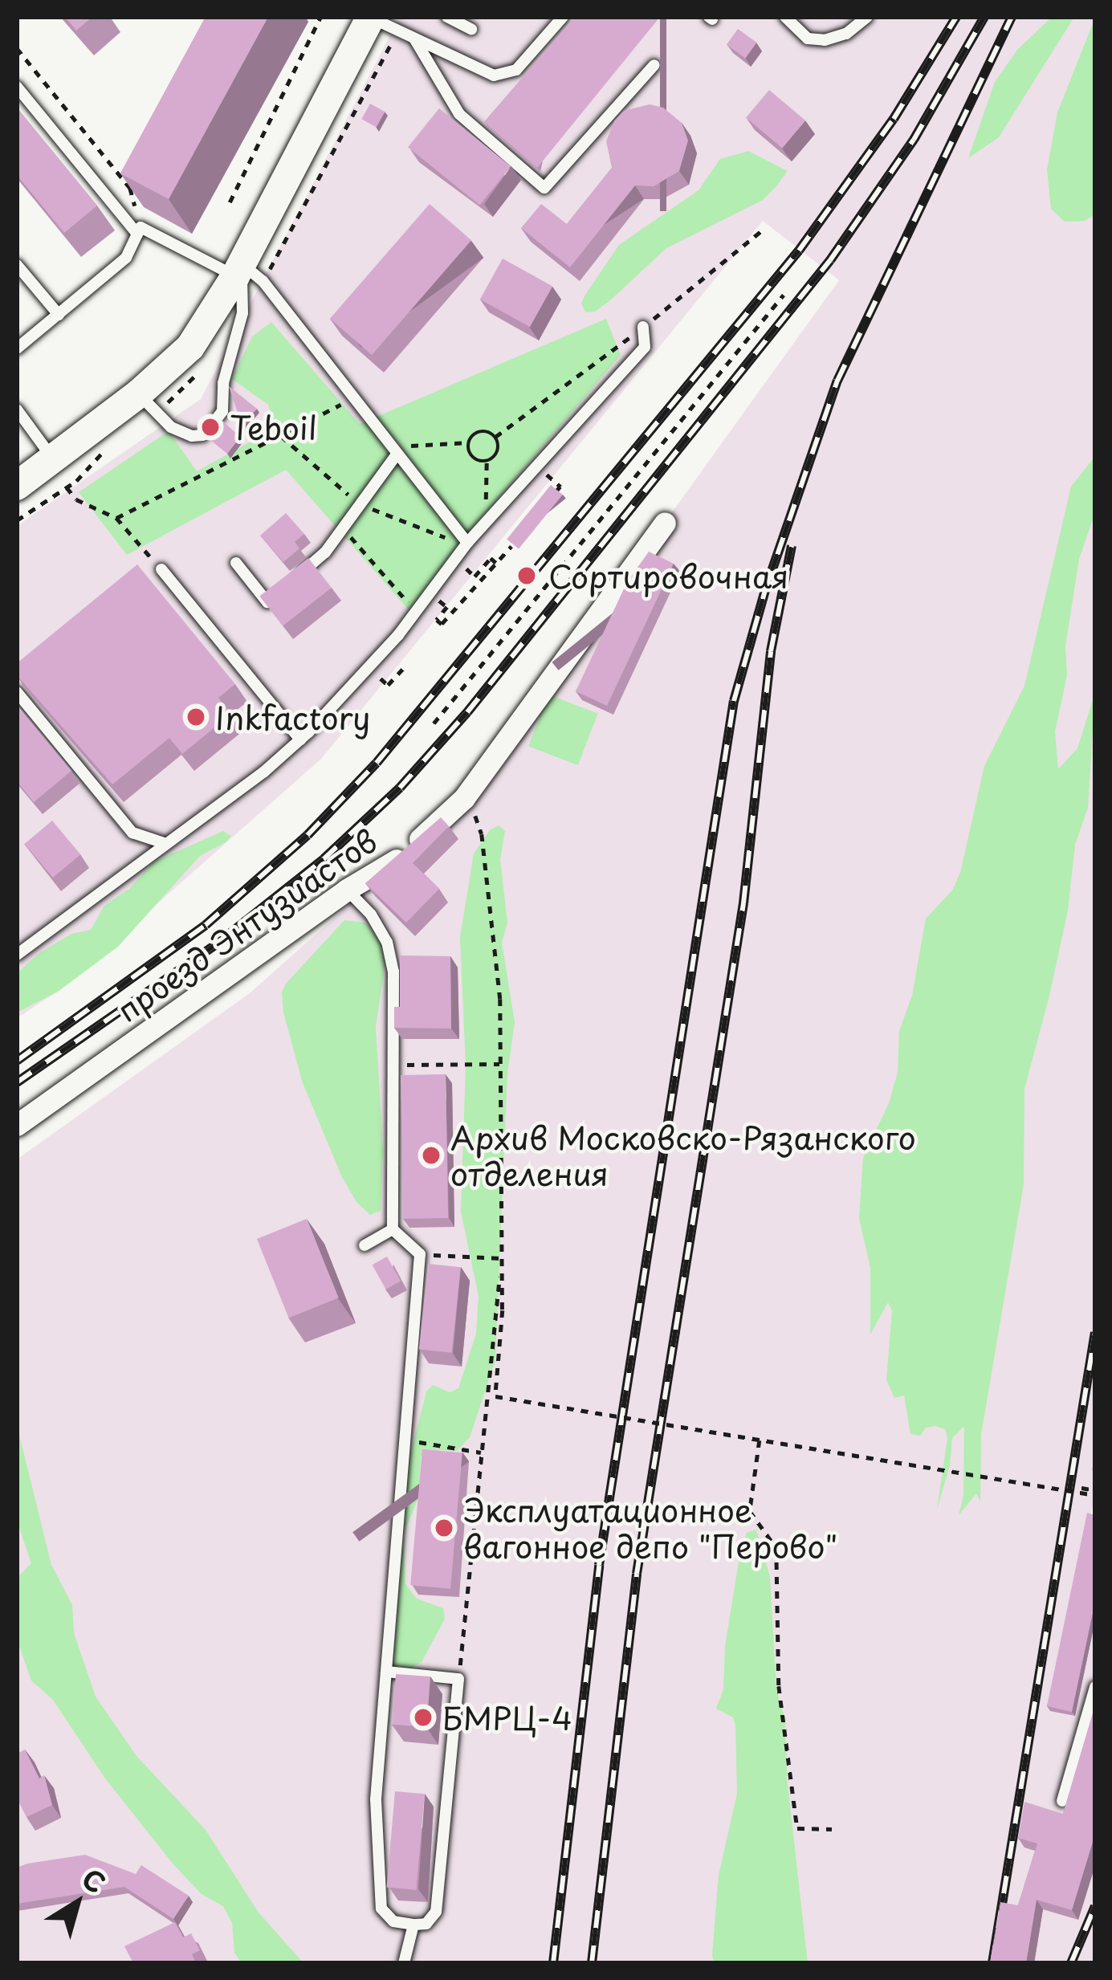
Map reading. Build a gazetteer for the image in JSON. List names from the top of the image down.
{
  "streets": {
    "street": ["проезд Энтузиастов"]
  },
  "places": [
    "Teboil",
    "Сортировочная",
    "Inkfactory",
    "Архив Московско-Рязанского отделения",
    "Эксплуатационное вагонное депо \"Перово\"",
    "БМРЦ-4"
  ],
  "north": "top right"
}
